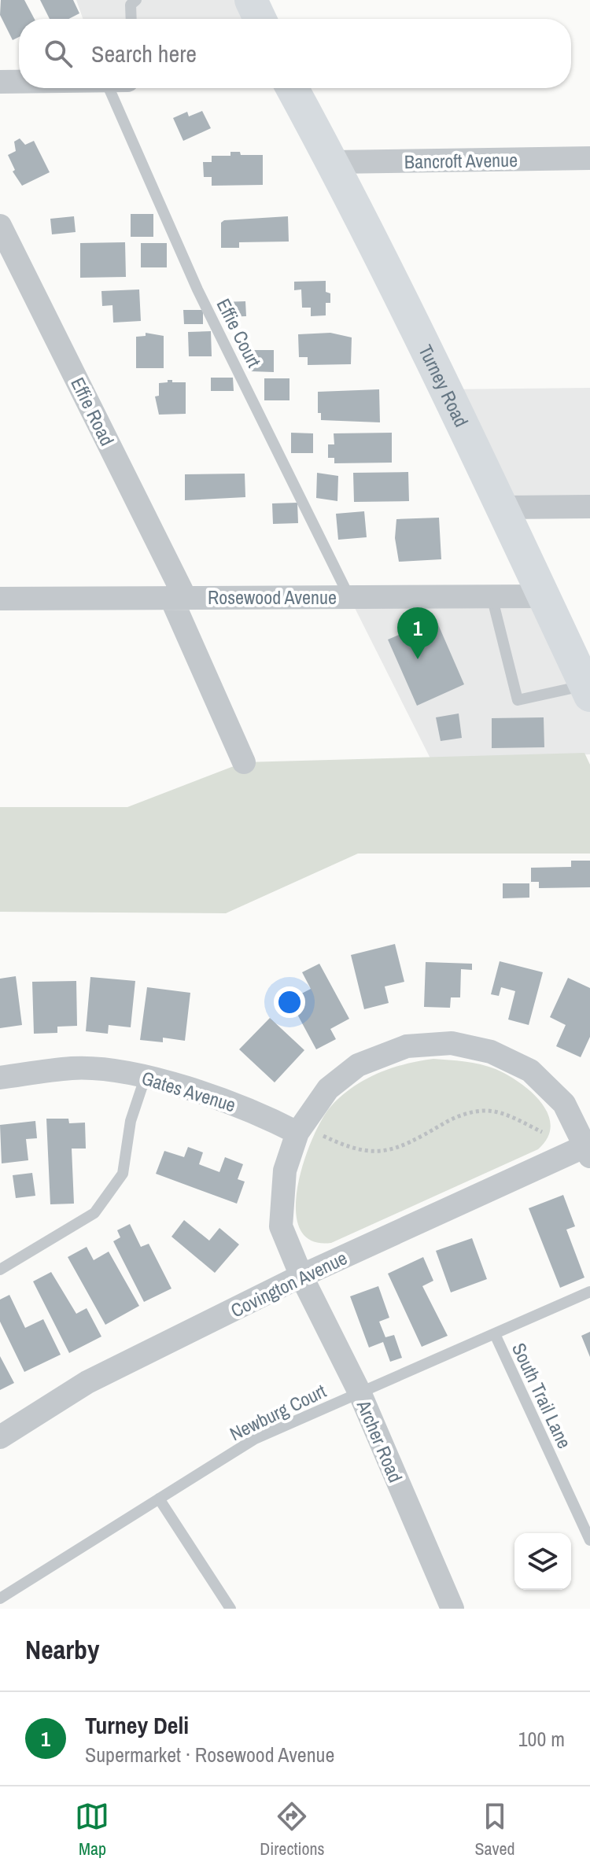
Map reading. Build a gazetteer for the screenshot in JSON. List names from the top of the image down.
{
  "streets": {
    "main road": ["Turney Road"],
    "street": [
      "Bancroft Avenue",
      "Effie Road",
      "Rosewood Avenue",
      "Gates Avenue",
      "Covington Avenue",
      "Archer Road"
    ],
    "lane": ["Effie Court", "South Trail Lane", "Newburg Court"]
  },
  "crossings": [
    ["Bancroft Avenue", "Turney Road"],
    ["Effie Court", "Rosewood Avenue"],
    ["Turney Road", "Rosewood Avenue"],
    ["Effie Road", "Rosewood Avenue"],
    ["Gates Avenue", "Archer Road"],
    ["Covington Avenue", "Archer Road"],
    ["South Trail Lane", "Newburg Court"],
    ["Newburg Court", "Archer Road"]
  ],
  "page": {
    "search": "Search here",
    "pins": "1",
    "heading": "Nearby",
    "list": [
      {
        "mark": "1",
        "name": "Turney Deli",
        "note": "Supermarket · Rosewood Avenue",
        "value": "100 m"
      }
    ],
    "nav": ["Map", "Directions", "Saved"]
  }
}
